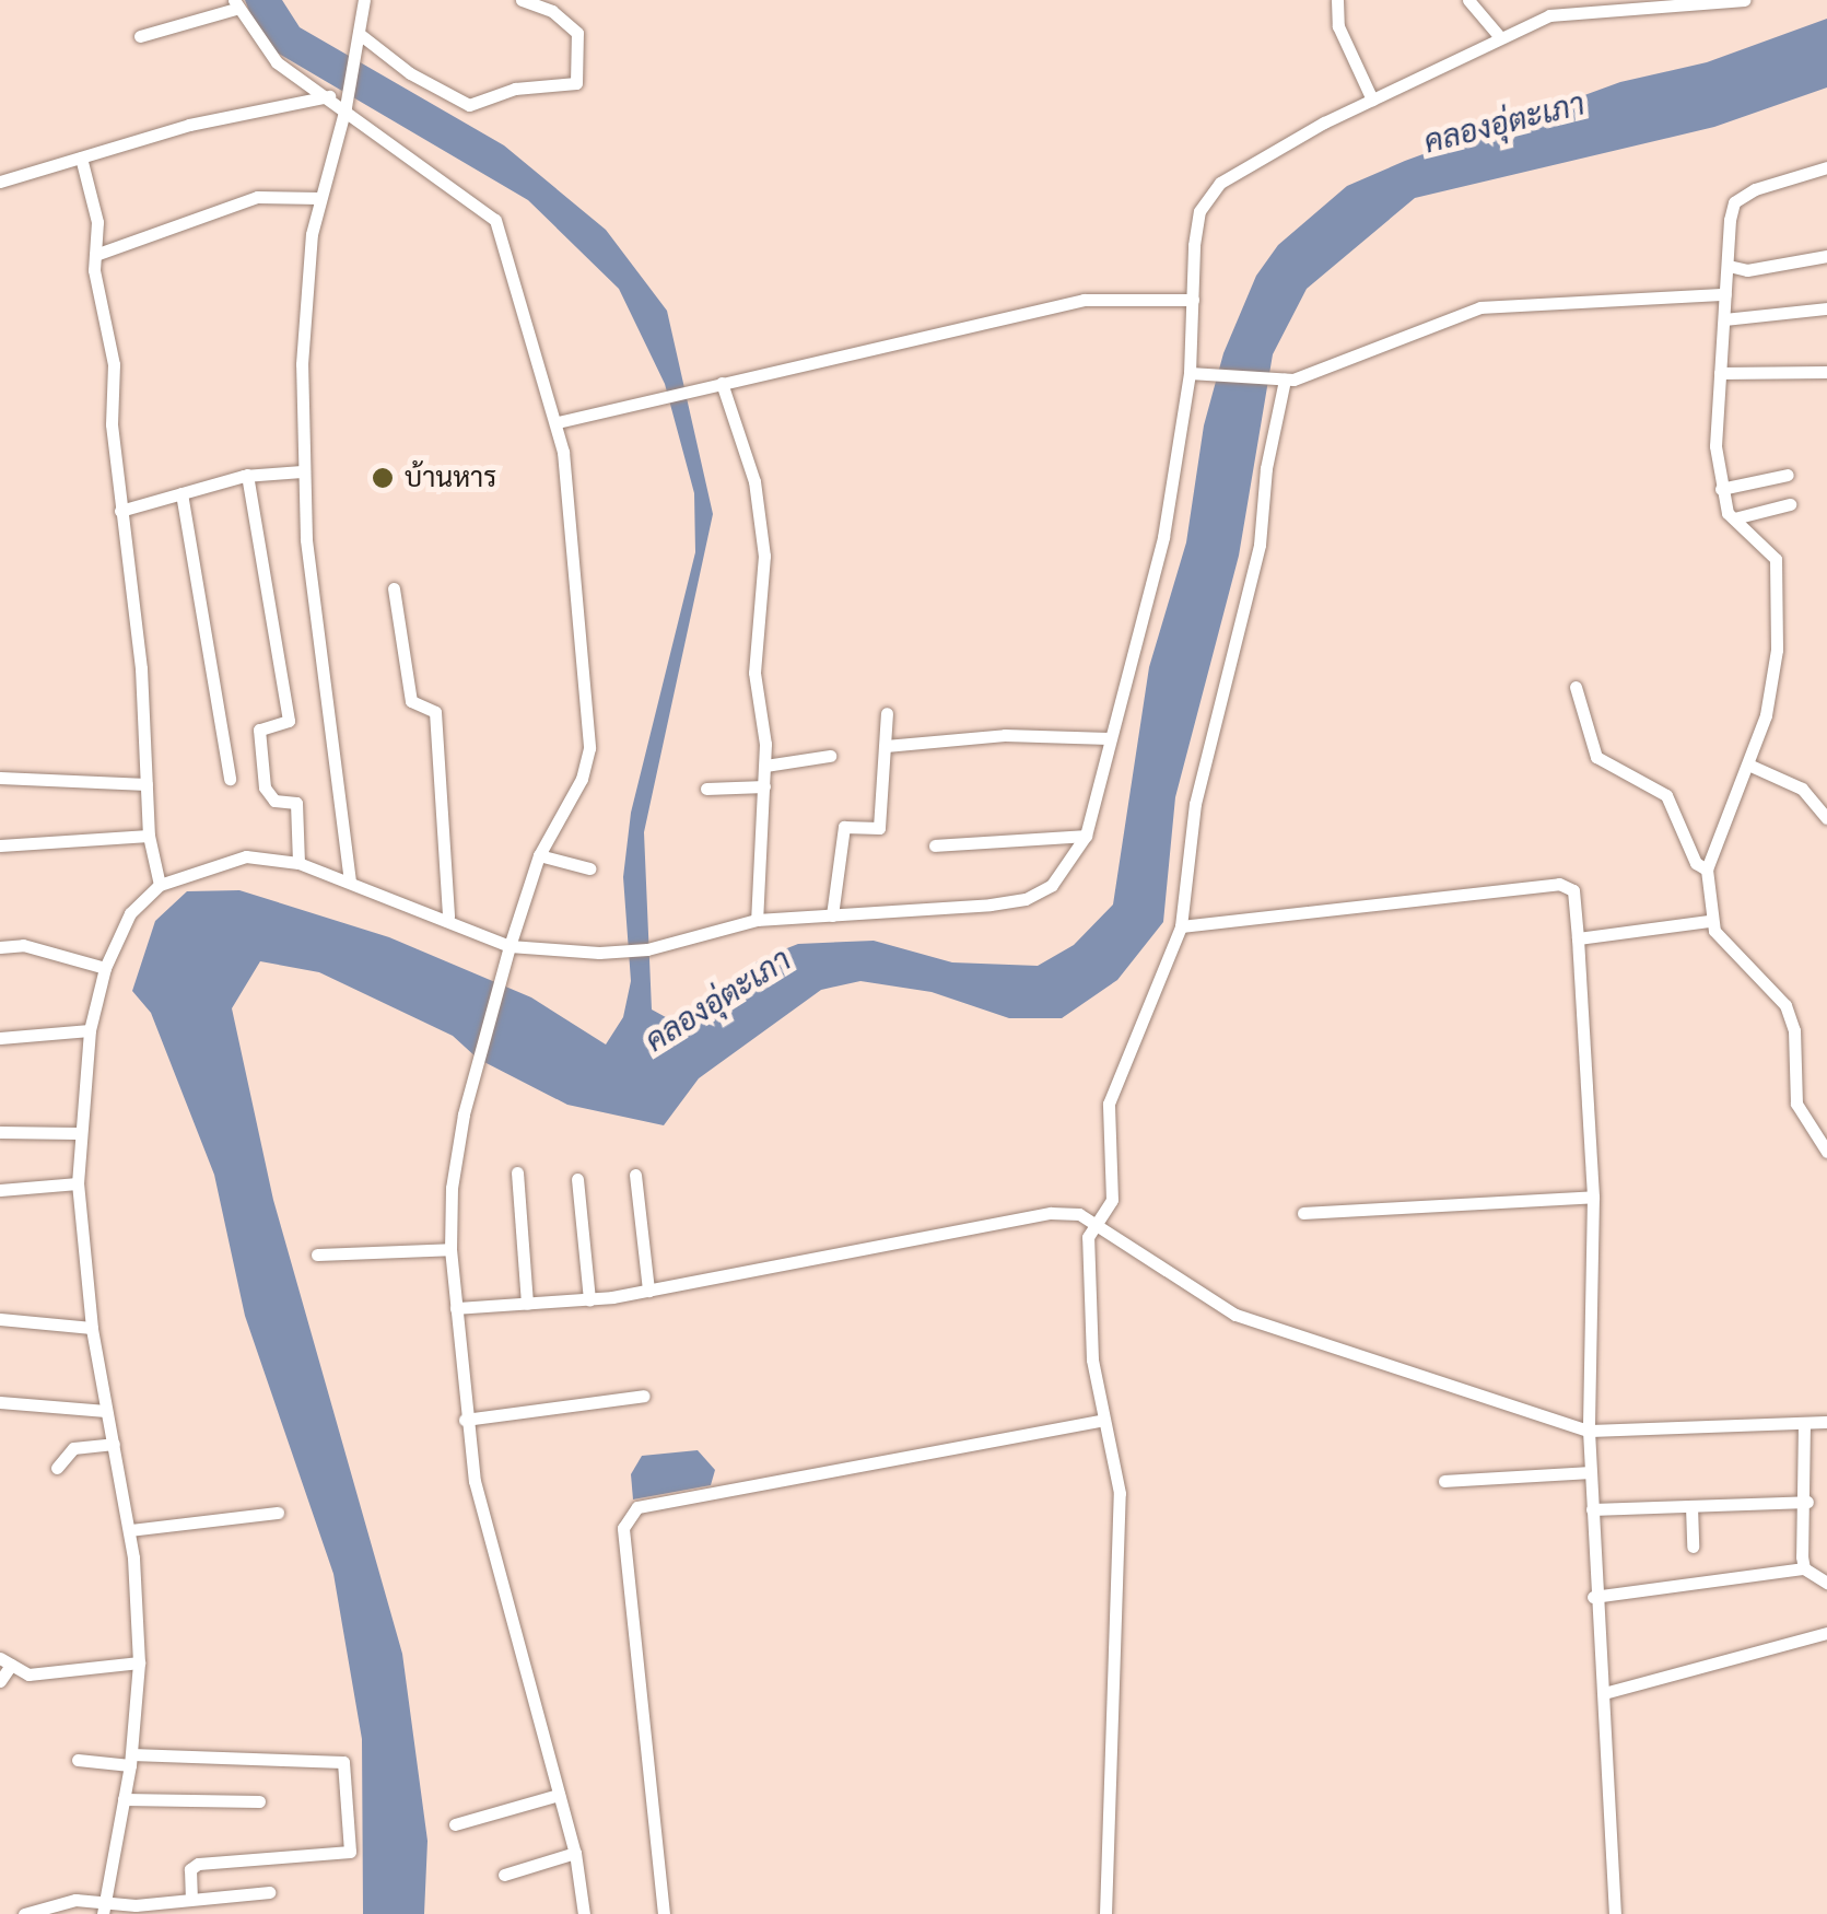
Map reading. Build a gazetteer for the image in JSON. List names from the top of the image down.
{
  "water": ["คลองอุ่ตะเภา"],
  "places": ["บ้านหาร"]
}
